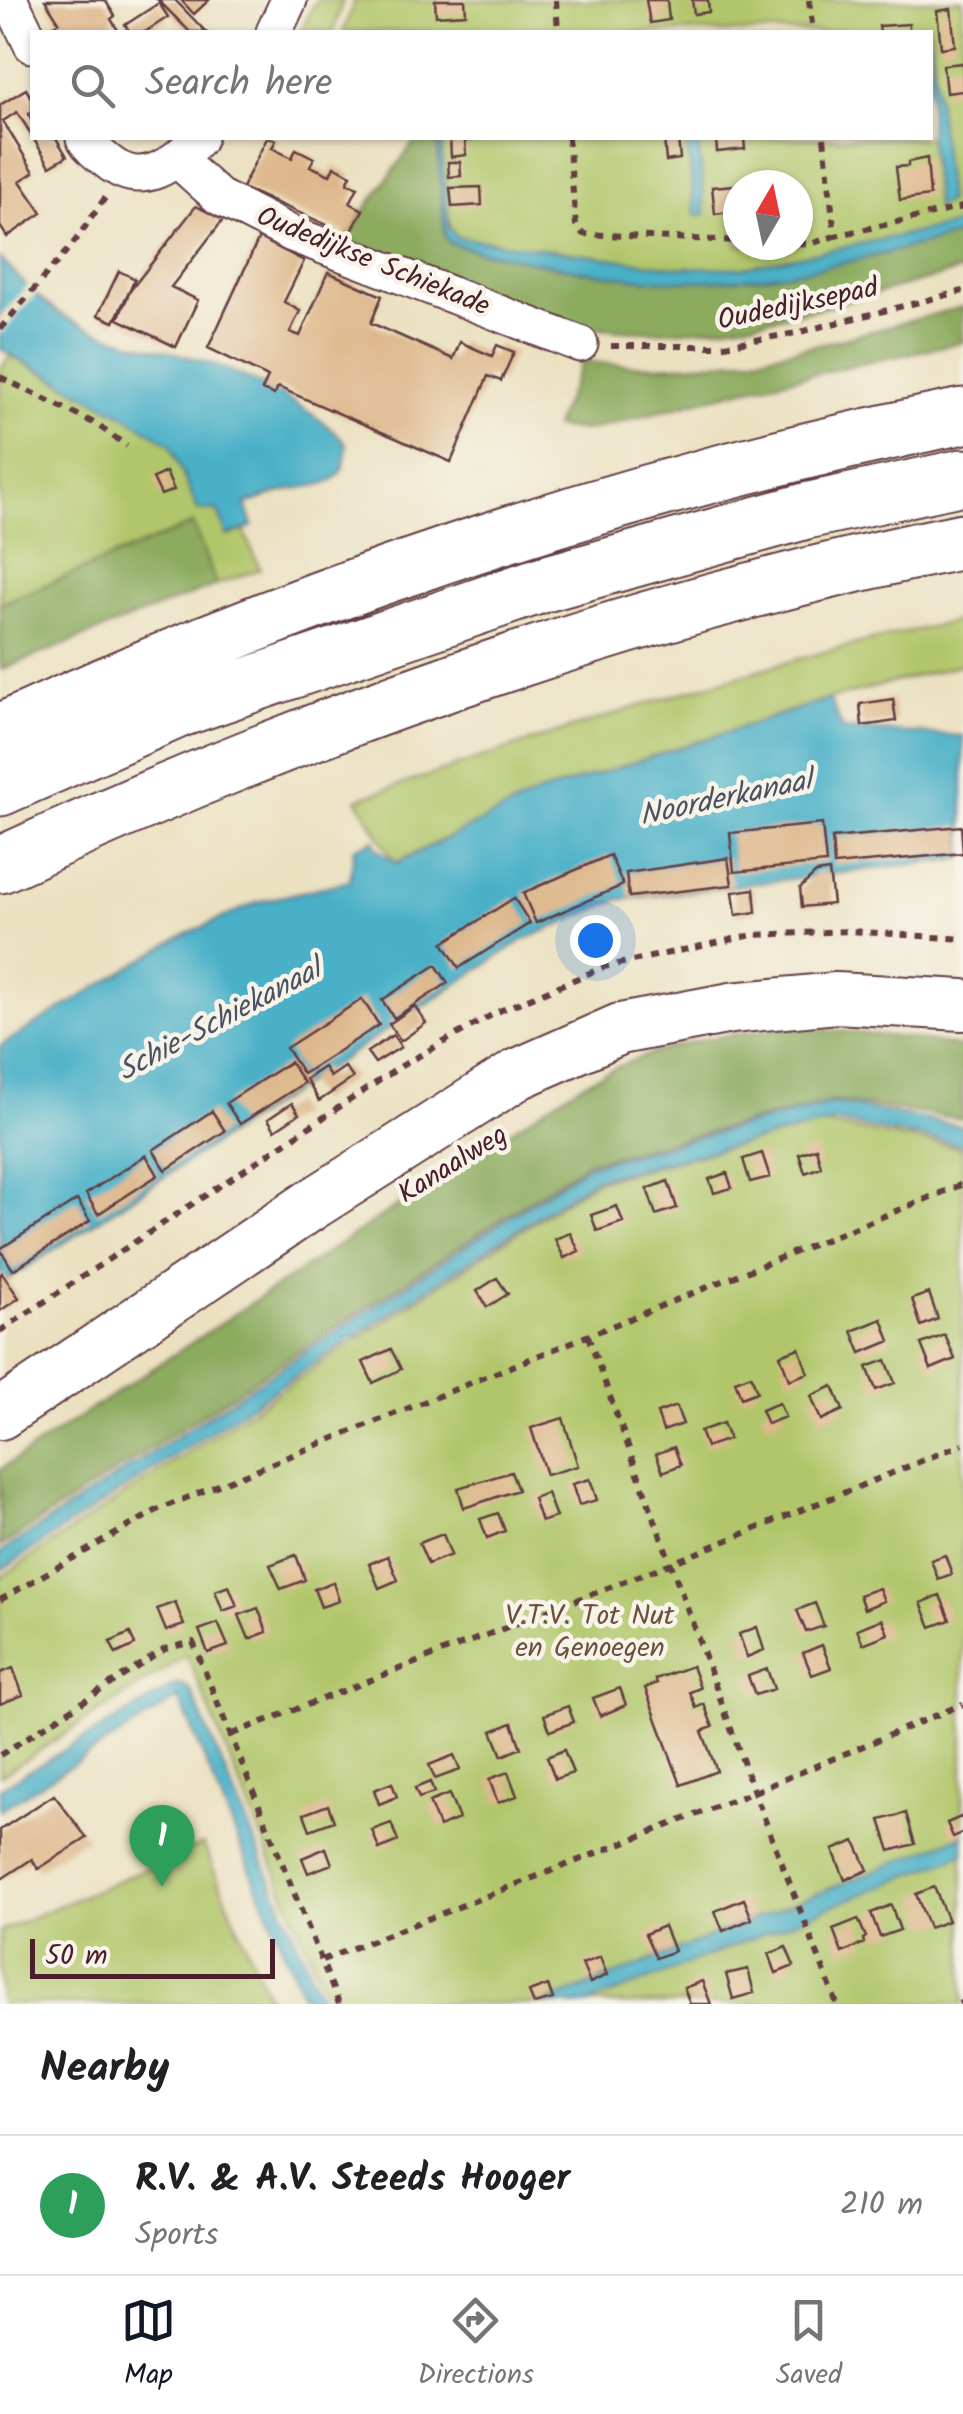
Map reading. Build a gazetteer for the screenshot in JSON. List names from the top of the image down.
{
  "streets": {
    "main road": ["Kanaalweg"],
    "street": ["Oudedijkse Schiekade"],
    "path": ["Oudedijksepad"]
  },
  "crossings": [
    ["Oudedijkse Schiekade", "Oudedijksepad"]
  ],
  "water": ["Noorderkanaal", "Schie-Schiekanaal"],
  "parks": ["V.T.V. Tot Nut en Genoegen"],
  "scale_bar": "50 m",
  "north": "top",
  "page": {
    "search": "Search here",
    "pins": "1",
    "scale": "50 m",
    "heading": "Nearby",
    "list": [
      {
        "mark": "1",
        "name": "R.V. & A.V. Steeds Hooger",
        "note": "Sports",
        "value": "210 m"
      }
    ],
    "nav": ["Map", "Directions", "Saved"]
  }
}
